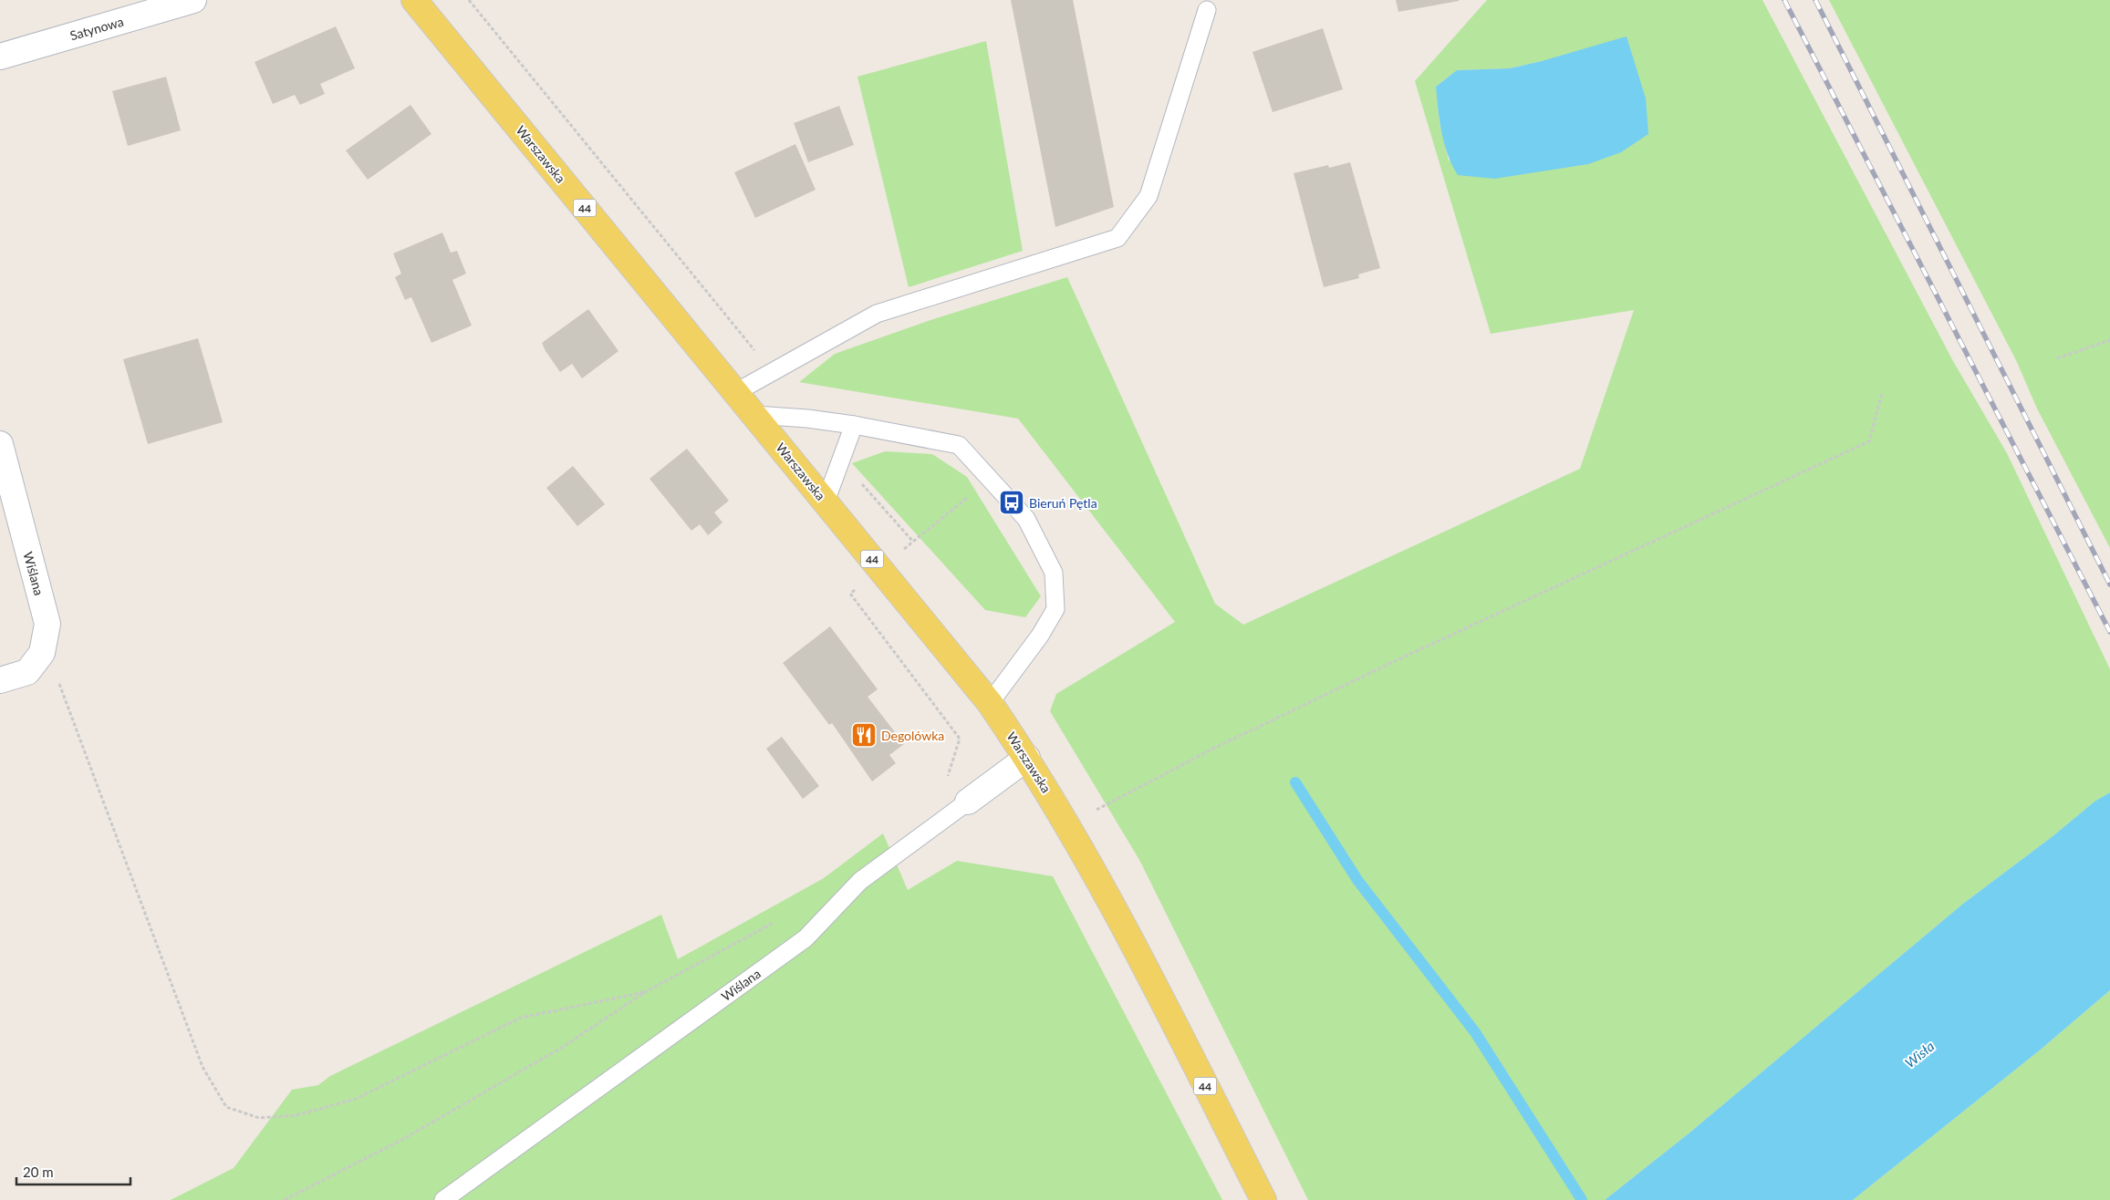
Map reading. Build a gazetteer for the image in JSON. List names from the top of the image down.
{
  "streets": {
    "main road": ["Warszawska", "44"],
    "street": ["Satynowa", "Wiślana"]
  },
  "crossings": [
    ["Warszawska", "Wiślana"]
  ],
  "water": ["Wisła"],
  "places": {
    "bus stop": ["Bieruń Pętla"],
    "restaurant": ["Degolówka"]
  },
  "scale_bar": "20 m"
}
